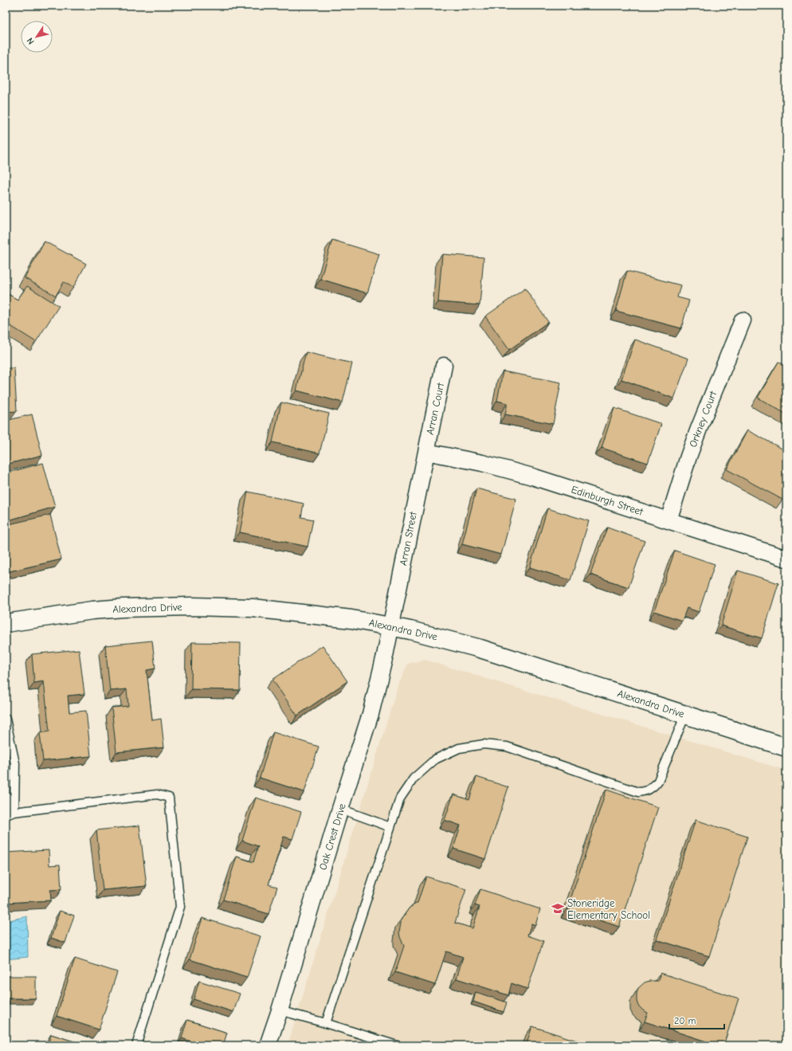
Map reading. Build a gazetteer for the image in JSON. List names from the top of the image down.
{
  "streets": {
    "street": [
      "Arran Court",
      "Orkney Court",
      "Edinburgh Street",
      "Arran Street",
      "Alexandra Drive",
      "Oak Crest Drive"
    ]
  },
  "crossings": [
    ["Arran Court", "Edinburgh Street"],
    ["Arran Court", "Arran Street"],
    ["Orkney Court", "Edinburgh Street"],
    ["Edinburgh Street", "Arran Street"],
    ["Arran Street", "Alexandra Drive"],
    ["Arran Street", "Oak Crest Drive"],
    ["Alexandra Drive", "Oak Crest Drive"]
  ],
  "places": {
    "school or university": ["Stoneridge Elementary School"]
  },
  "scale_bar": "20 m",
  "north": "bottom left"
}
